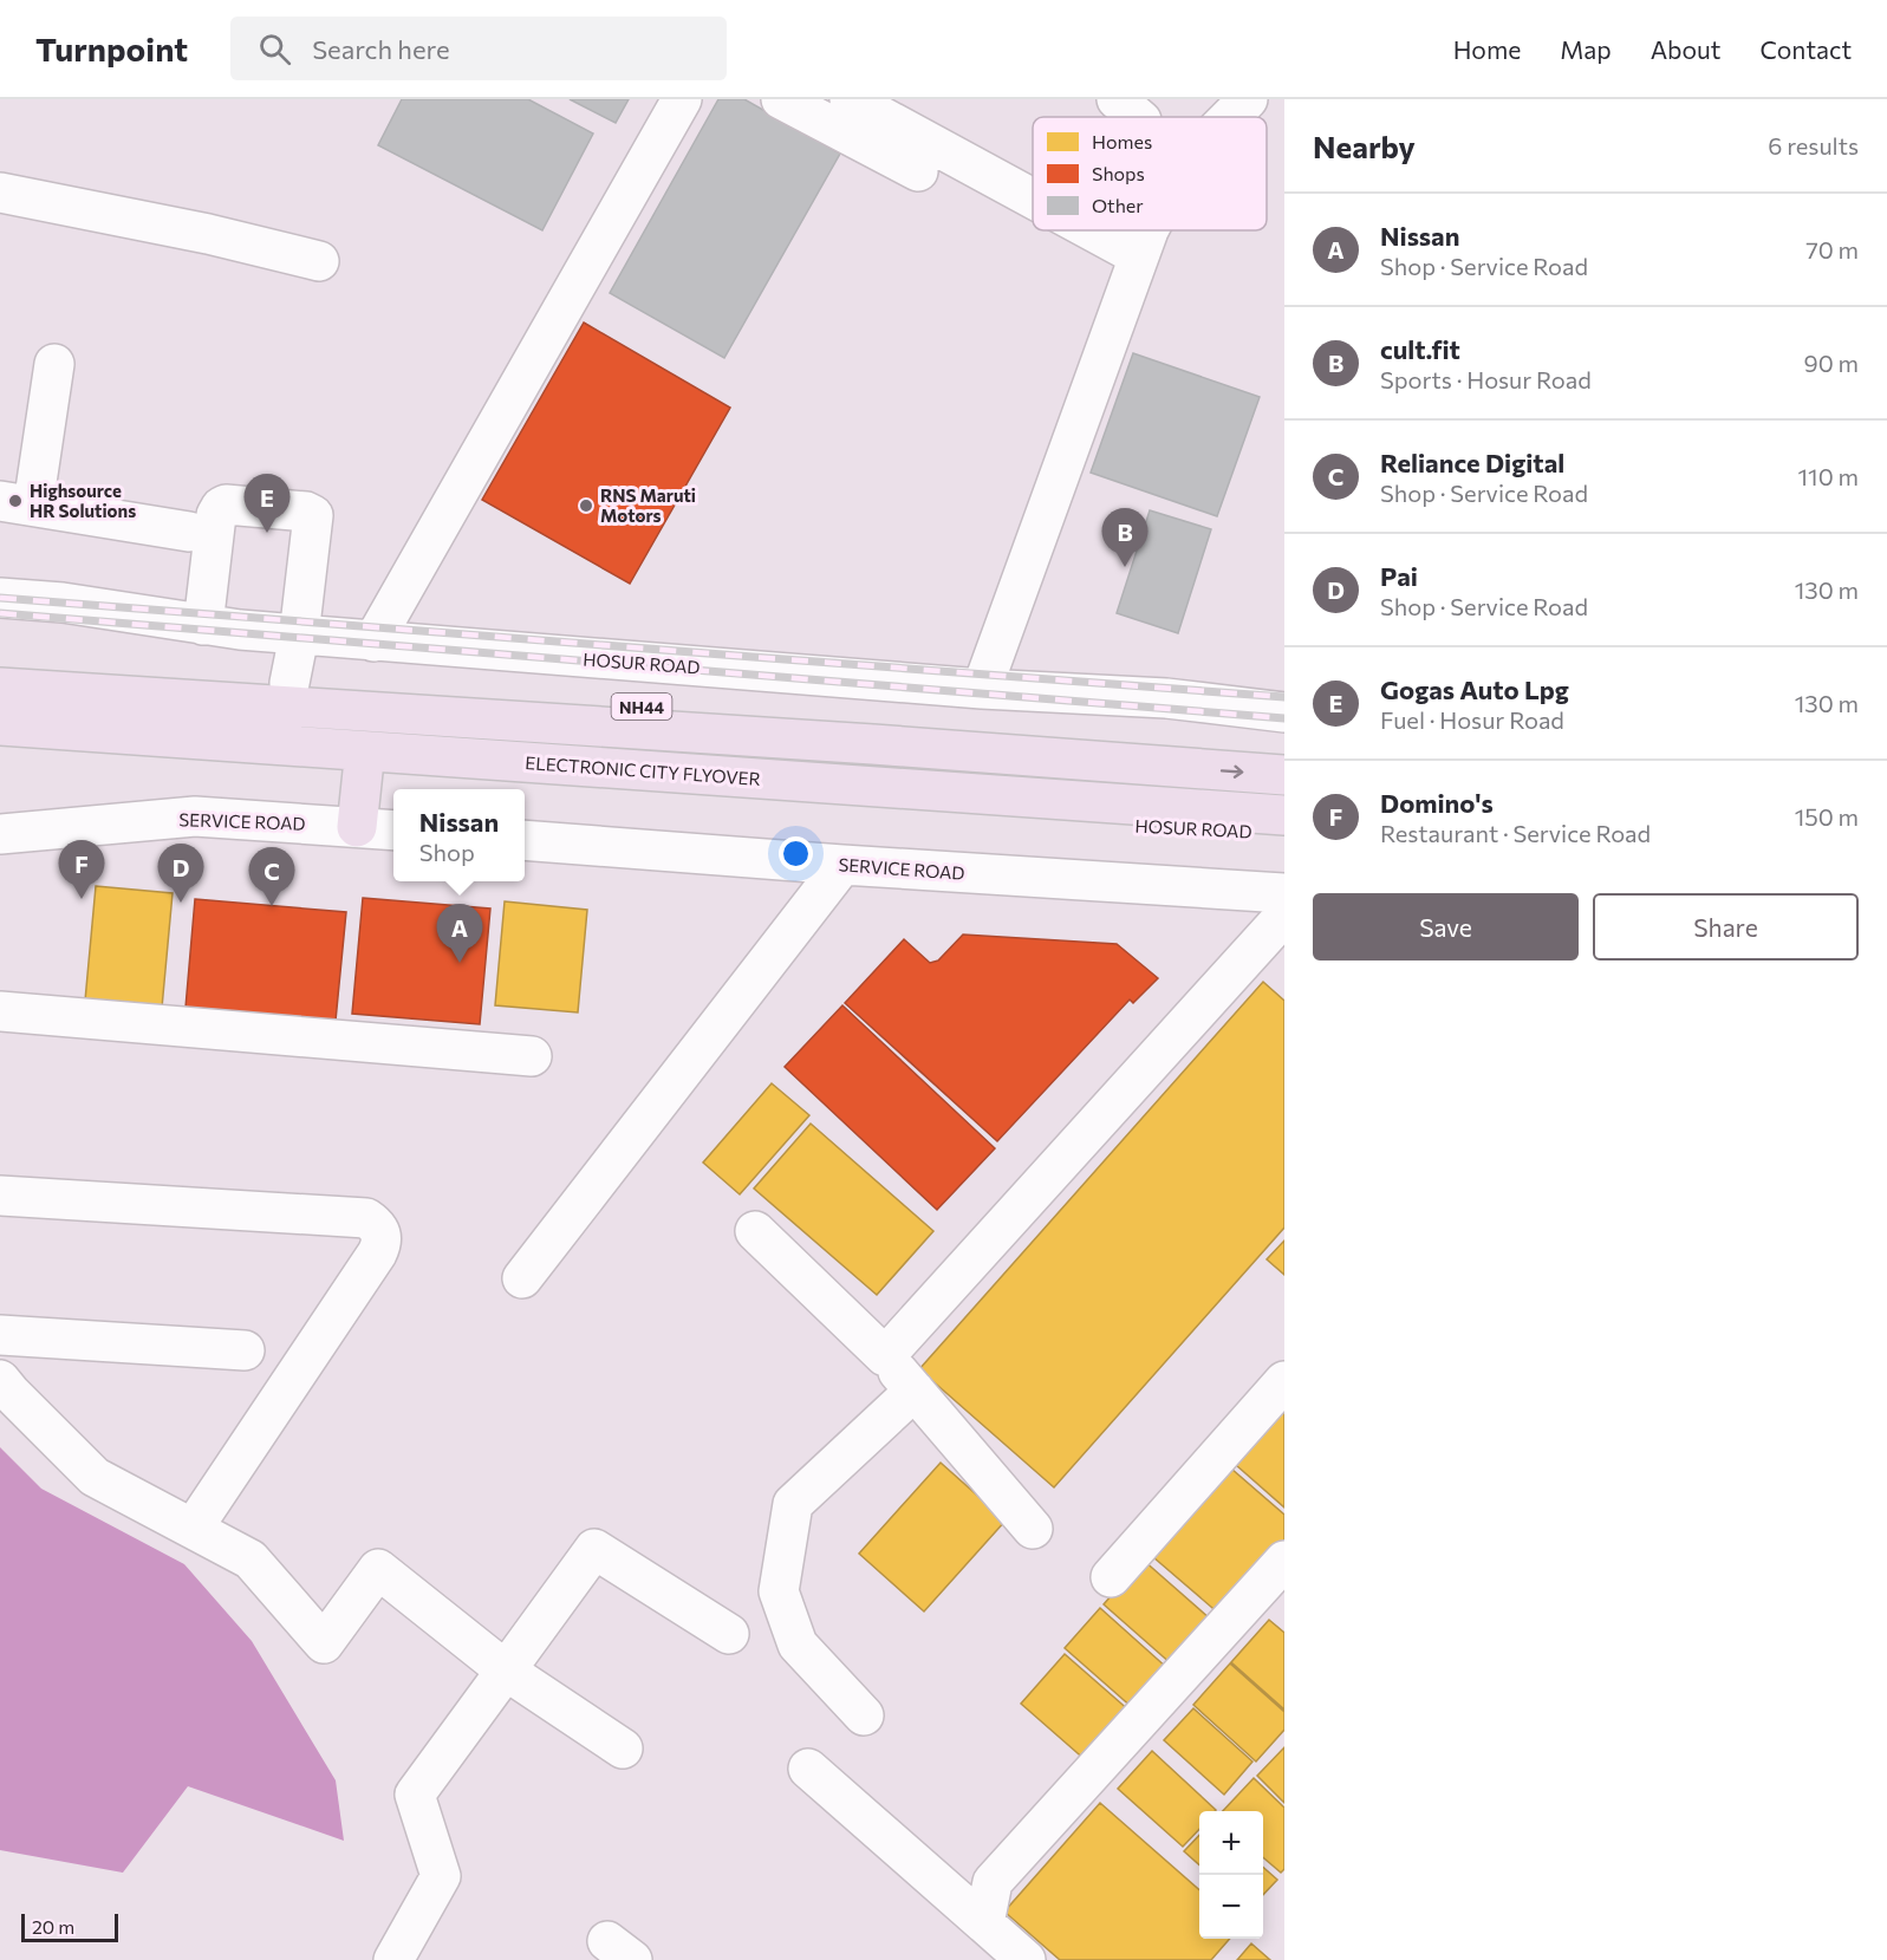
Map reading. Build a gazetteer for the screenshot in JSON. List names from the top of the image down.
{
  "streets": {
    "highway": ["HOSUR ROAD", "NH44", "ELECTRONIC CITY FLYOVER"],
    "street": ["SERVICE ROAD"]
  },
  "places": ["Highsource HR Solutions", "RNS Maruti Motors"],
  "legend": ["Homes", "Shops", "Other"],
  "scale_bar": "20 m",
  "page": {
    "header": "Turnpoint",
    "search": "Search here",
    "nav": [
      "Home",
      "Map",
      "About",
      "Contact"
    ],
    "heading": ["Nearby", "6 results"],
    "list": [
      {
        "mark": "A",
        "name": "Nissan",
        "note": "Shop · Service Road",
        "value": "70 m"
      },
      {
        "mark": "B",
        "name": "cult.fit",
        "note": "Sports · Hosur Road",
        "value": "90 m"
      },
      {
        "mark": "C",
        "name": "Reliance Digital",
        "note": "Shop · Service Road",
        "value": "110 m"
      },
      {
        "mark": "D",
        "name": "Pai",
        "note": "Shop · Service Road",
        "value": "130 m"
      },
      {
        "mark": "E",
        "name": "Gogas Auto Lpg",
        "note": "Fuel · Hosur Road",
        "value": "130 m"
      },
      {
        "mark": "F",
        "name": "Domino's",
        "note": "Restaurant · Service Road",
        "value": "150 m"
      }
    ],
    "pins": [
      "E",
      "B",
      "F",
      "D",
      "C",
      "A"
    ],
    "popup": ["Nissan", "Shop"],
    "buttons": ["Save", "Share"],
    "map_buttons": ["+", "−"],
    "scale": "20 m"
  }
}
